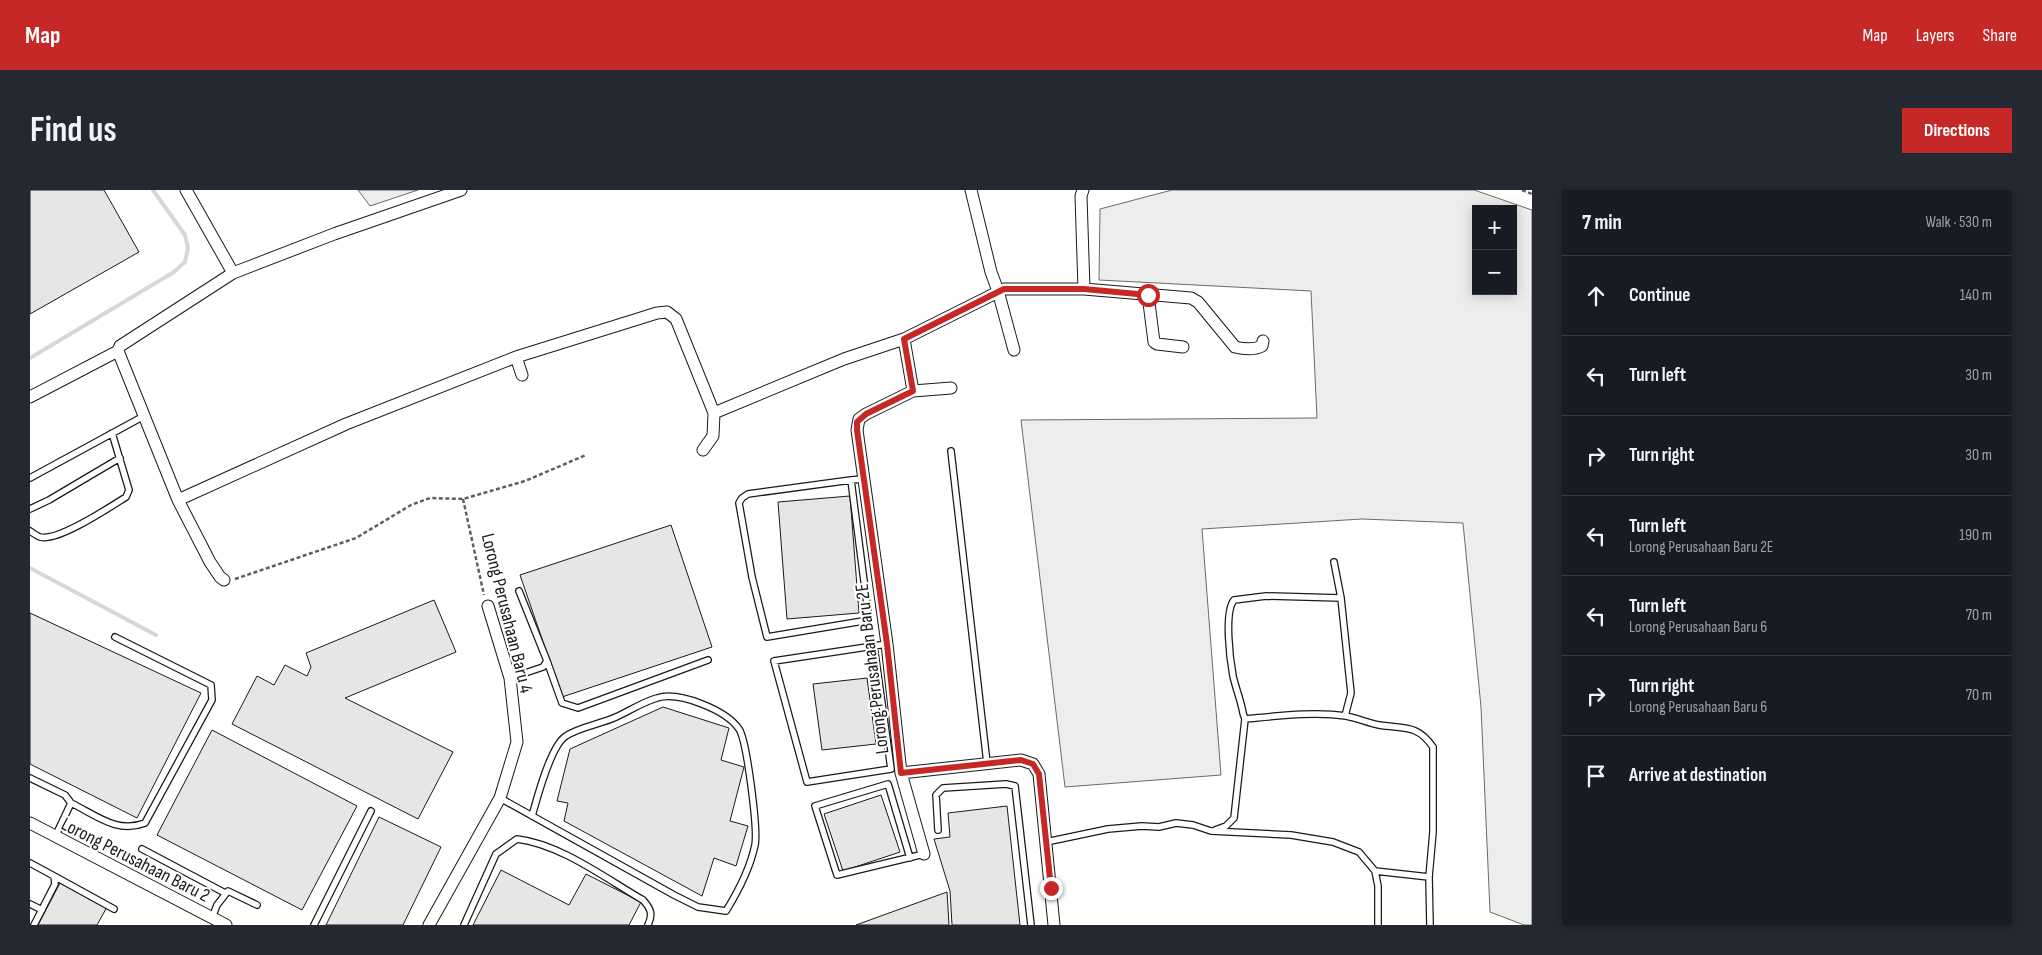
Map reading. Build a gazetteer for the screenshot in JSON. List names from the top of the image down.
{
  "streets": {
    "street": ["Lorong Perusahaan Baru 4", "Lorong Perusahaan Baru 2E", "Lorong Perusahaan Baru 2"]
  },
  "page": {
    "header": "Map",
    "nav": ["Map", "Layers", "Share"],
    "buttons": "Directions",
    "title": "Find us",
    "heading": ["7 min", "Walk · 530 m"],
    "map_buttons": ["+", "−"],
    "list": [
      ["Continue", "140 m"],
      ["Turn left", "30 m"],
      ["Turn right", "30 m"],
      ["Turn left", "Lorong Perusahaan Baru 2E", "190 m"],
      ["Turn left", "Lorong Perusahaan Baru 6", "70 m"],
      ["Turn right", "Lorong Perusahaan Baru 6", "70 m"],
      "Arrive at destination"
    ]
  }
}
